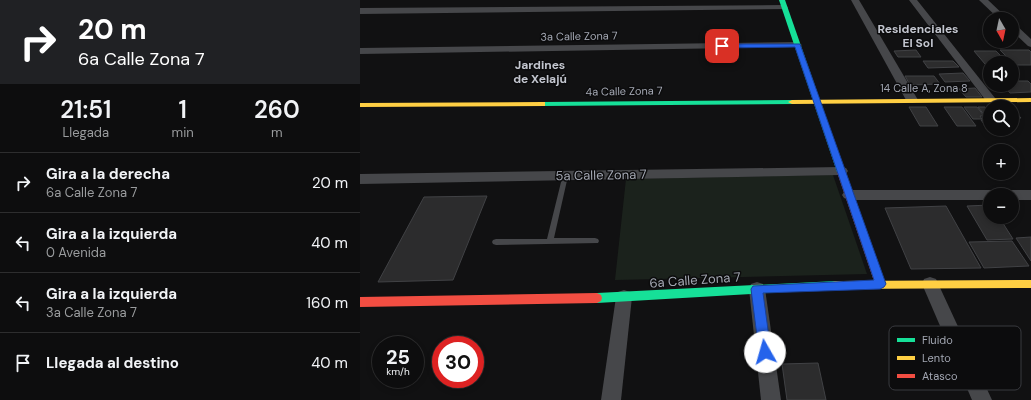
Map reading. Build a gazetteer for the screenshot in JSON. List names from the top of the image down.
{
  "streets": {
    "street": [
      "3a Calle Zona 7",
      "14 Calle A, Zona 8",
      "4a Calle Zona 7",
      "5a Calle Zona 7",
      "6a Calle Zona 7"
    ]
  },
  "crossings": [
    ["14 Calle A, Zona 8", "4a Calle Zona 7"]
  ],
  "districts": ["Residenciales El Sol", "Jardines de Xelajú"],
  "legend": ["Fluido", "Lento", "Atasco"],
  "north": "bottom",
  "page": {
    "turn": ["20 m", "6a Calle Zona 7"],
    "map_buttons": ["+", "−"],
    "eta": [
      "21:51",
      "Llegada",
      "1",
      "min",
      "260",
      "m"
    ],
    "list": [
      {
        "name": "Gira a la derecha",
        "note": "6a Calle Zona 7",
        "value": "20 m"
      },
      {
        "name": "Gira a la izquierda",
        "note": "0 Avenida",
        "value": "40 m"
      },
      {
        "name": "Gira a la izquierda",
        "note": "3a Calle Zona 7",
        "value": "160 m"
      },
      {
        "name": "Llegada al destino",
        "value": "40 m"
      }
    ],
    "speed": "25 km/h",
    "limit": "30"
  }
}
